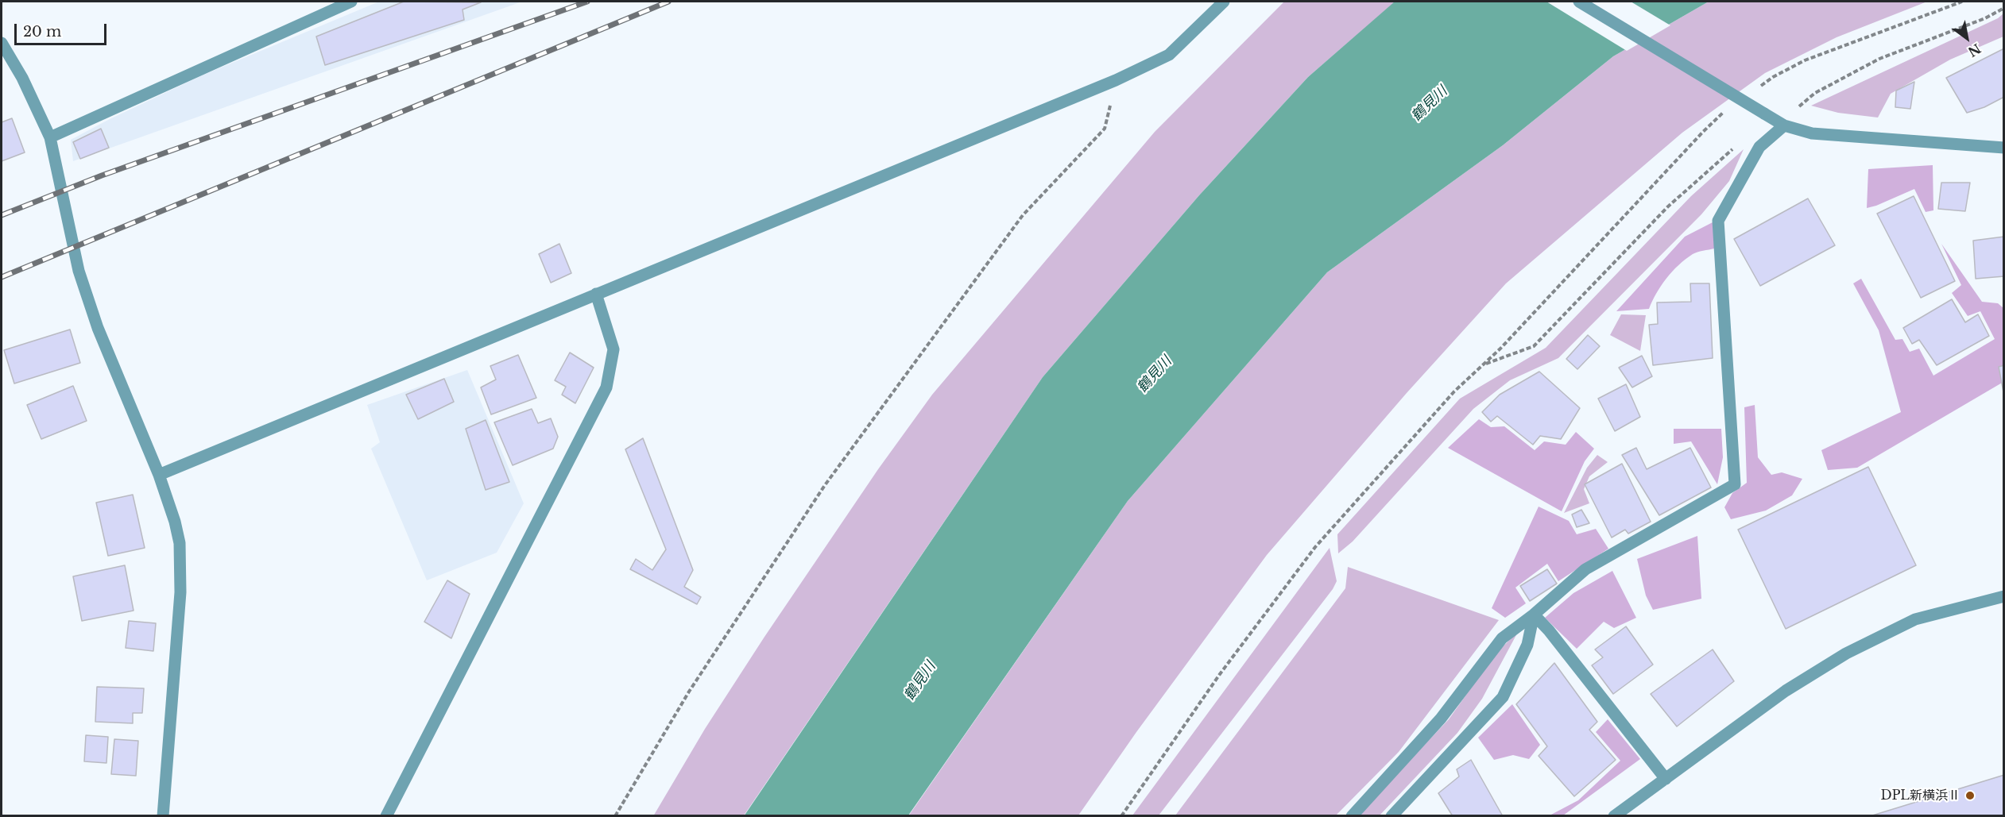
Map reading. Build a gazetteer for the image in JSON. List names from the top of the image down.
{
  "water": ["鶴見川"],
  "places": ["DPL新横浜Ⅱ"],
  "scale_bar": "20 m",
  "north": "bottom right"
}
